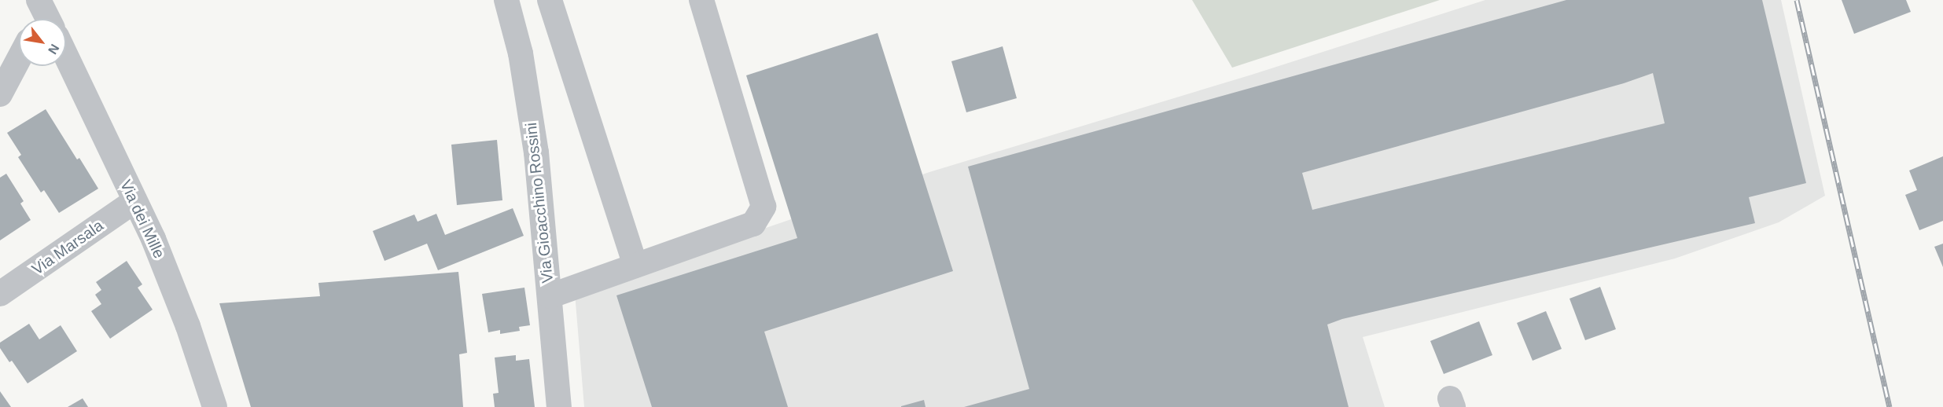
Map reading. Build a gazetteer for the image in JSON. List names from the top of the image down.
{
  "streets": {
    "street": ["Via Gioacchino Rossini", "Via dei Mille", "Via Marsala"]
  },
  "crossings": [
    ["Via dei Mille", "Via Marsala"]
  ],
  "north": "bottom right"
}
